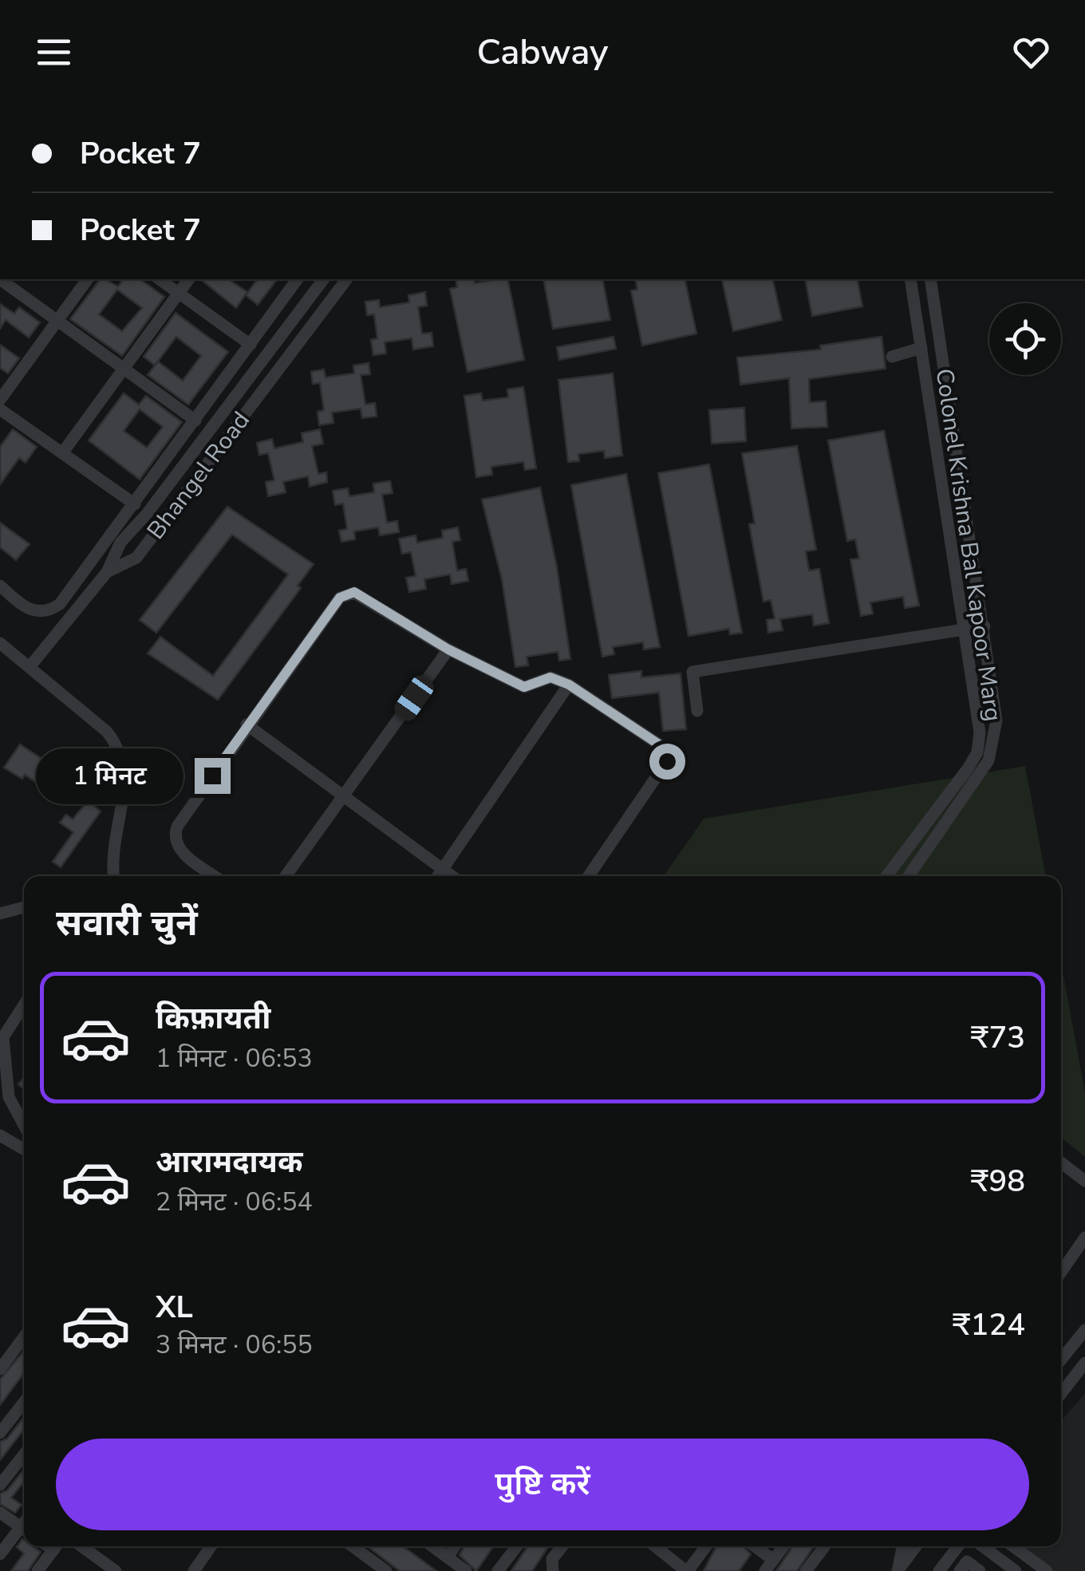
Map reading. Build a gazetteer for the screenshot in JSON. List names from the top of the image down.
{
  "streets": {
    "street": ["Bhangel Road", "Colonel Krishna Bal Kapoor Marg"]
  },
  "page": {
    "header": "Cabway",
    "banner": ["Pocket 7", "Pocket 7"],
    "bubble": "1 मिनट",
    "heading": "सवारी चुनें",
    "list": [
      {
        "name": "किफ़ायती",
        "note": "1 मिनट · 06:53",
        "value": "₹73"
      },
      {
        "name": "आरामदायक",
        "note": "2 मिनट · 06:54",
        "value": "₹98"
      },
      {
        "name": "XL",
        "note": "3 मिनट · 06:55",
        "value": "₹124"
      }
    ],
    "buttons": "पुष्टि करें"
  }
}
